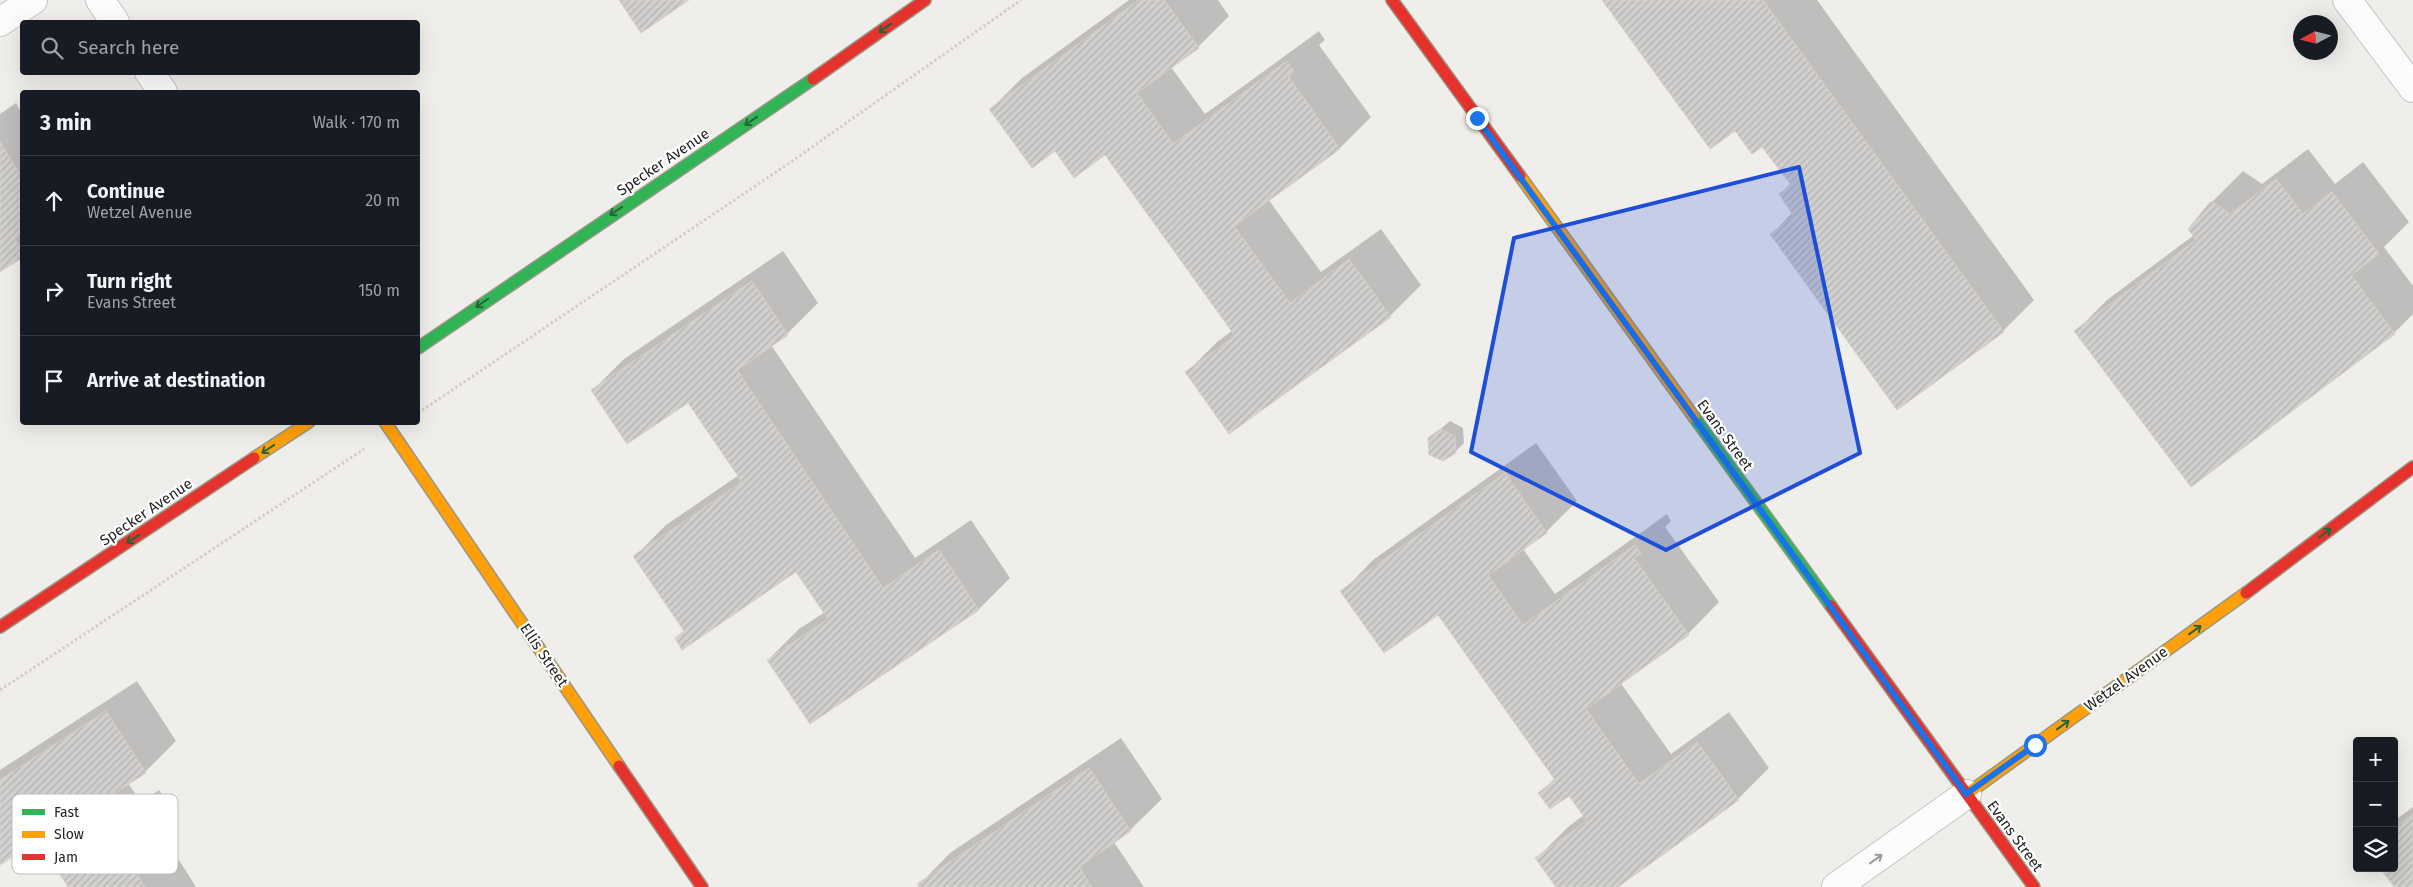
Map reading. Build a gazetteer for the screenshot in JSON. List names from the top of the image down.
{
  "streets": {
    "street": [
      "Specker Avenue",
      "Evans Street",
      "Ellis Street",
      "Wetzel Avenue"
    ]
  },
  "crossings": [
    ["Evans Street", "Wetzel Avenue"]
  ],
  "one_way": ["Specker Avenue", "Wetzel Avenue"],
  "legend": ["Fast", "Slow", "Jam"],
  "north": "left",
  "page": {
    "search": "Search here",
    "heading": ["3 min", "Walk · 170 m"],
    "list": [
      ["Continue", "Wetzel Avenue", "20 m"],
      ["Turn right", "Evans Street", "150 m"],
      "Arrive at destination"
    ],
    "map_buttons": ["+", "−"]
  }
}
